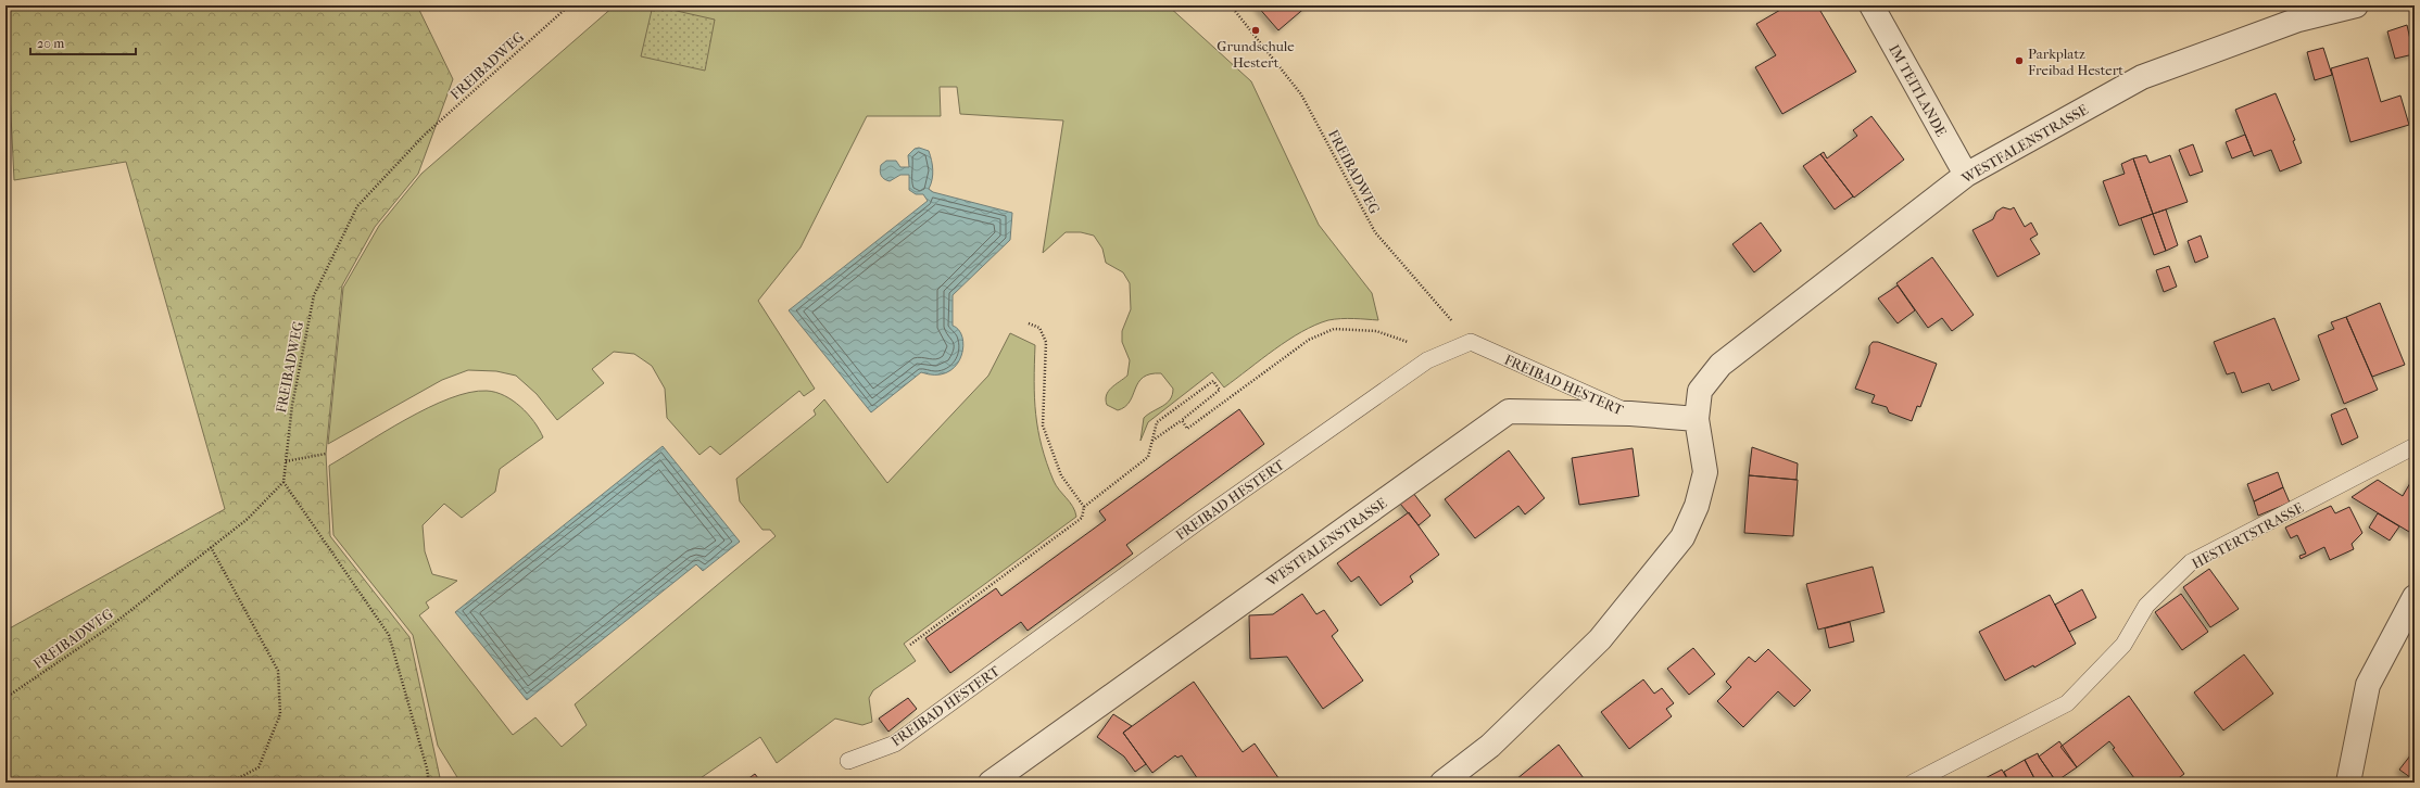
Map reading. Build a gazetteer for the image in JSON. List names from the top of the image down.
{
  "streets": {
    "street": ["IM TEITLANDE", "WESTFALENSTRASSE"],
    "lane": ["FREIBAD HESTERT", "HESTERTSTRASSE"],
    "path": ["FREIBADWEG"]
  },
  "crossings": [
    ["FREIBADWEG", "FREIBAD HESTERT"],
    ["IM TEITLANDE", "WESTFALENSTRASSE"],
    ["WESTFALENSTRASSE", "FREIBAD HESTERT"]
  ],
  "places": ["Grundschule Hestert", "Parkplatz Freibad Hestert"],
  "scale_bar": "20 m"
}
